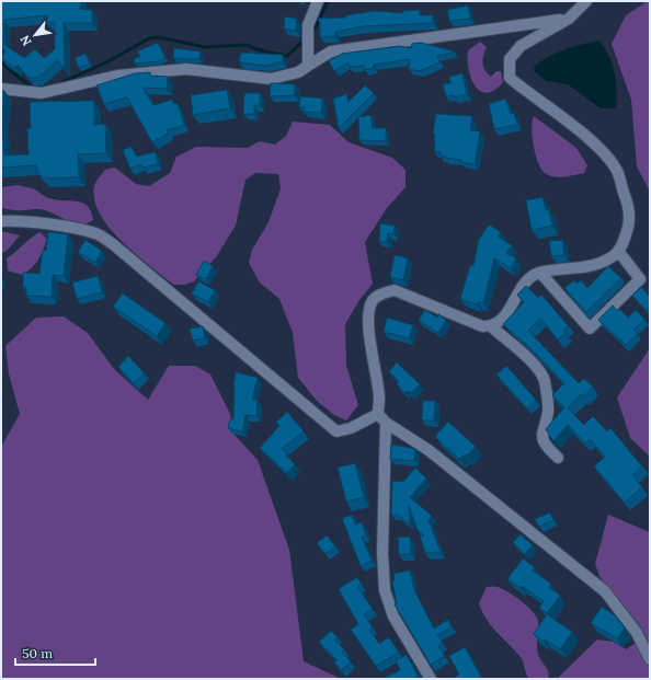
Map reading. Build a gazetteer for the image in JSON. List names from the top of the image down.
{
  "scale_bar": "50 m",
  "north": "bottom left"
}
